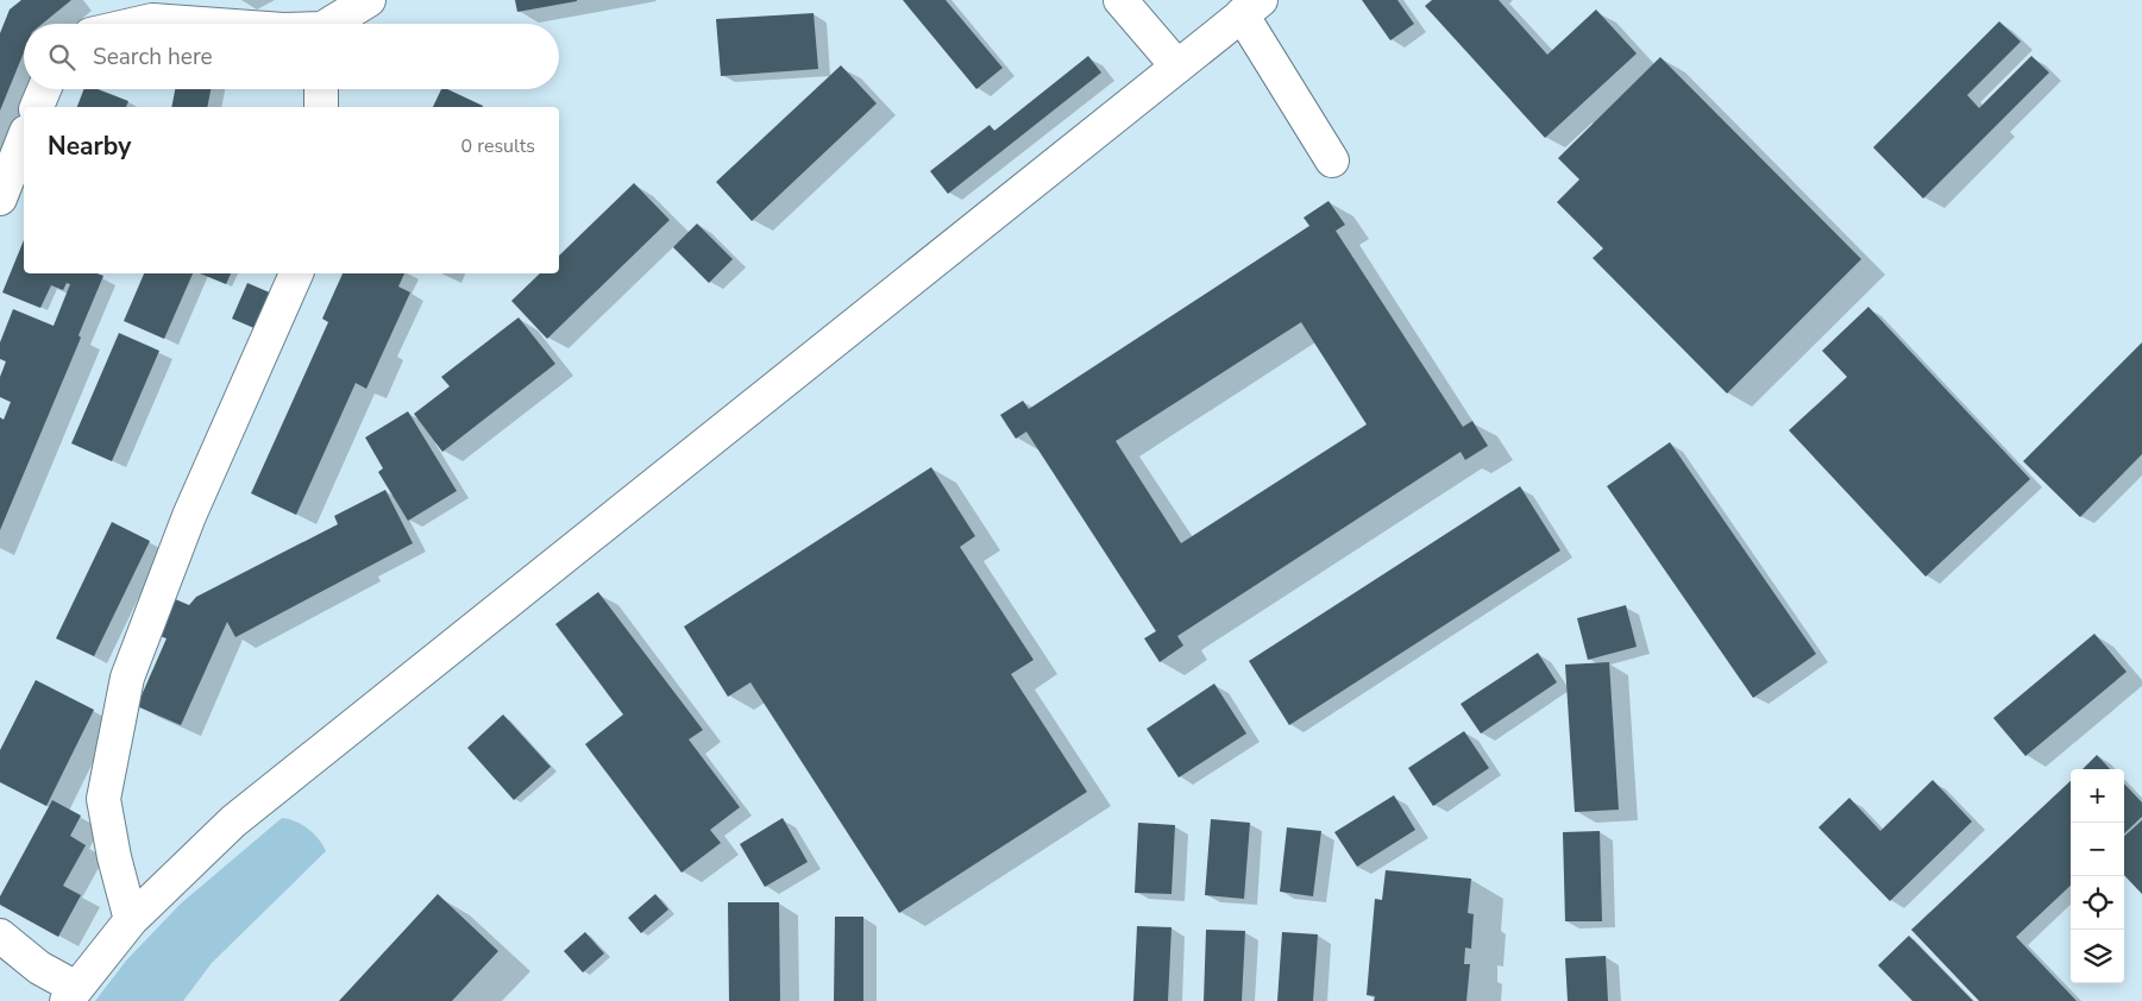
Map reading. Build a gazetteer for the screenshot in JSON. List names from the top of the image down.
{
  "page": {
    "search": "Search here",
    "heading": ["Nearby", "0 results"],
    "map_buttons": ["+", "−"]
  }
}
